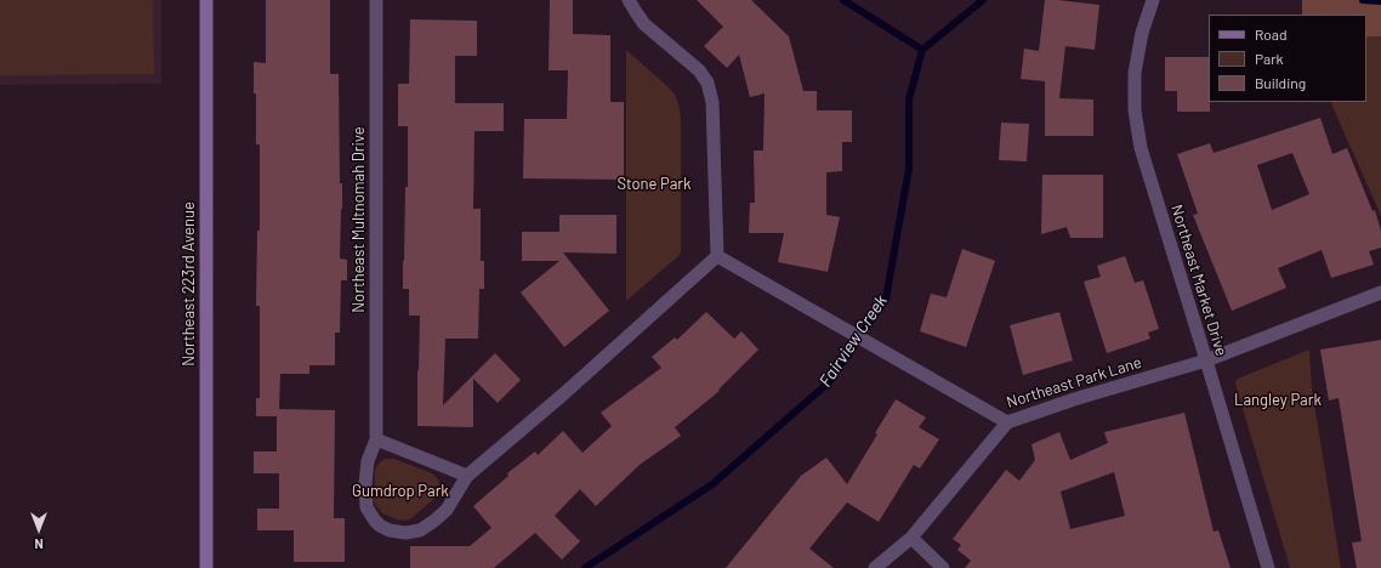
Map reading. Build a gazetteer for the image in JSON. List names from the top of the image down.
{
  "streets": {
    "main road": ["Northeast 223rd Avenue"],
    "street": ["Northeast Multnomah Drive", "Northeast Market Drive", "Northeast Park Lane"]
  },
  "crossings": [
    ["Northeast Multnomah Drive", "Northeast Park Lane"],
    ["Northeast Market Drive", "Northeast Park Lane"]
  ],
  "water": ["Fairview Creek"],
  "parks": ["Stone Park", "Langley Park", "Gumdrop Park"],
  "legend": ["Road", "Park", "Building"],
  "north": "bottom"
}
